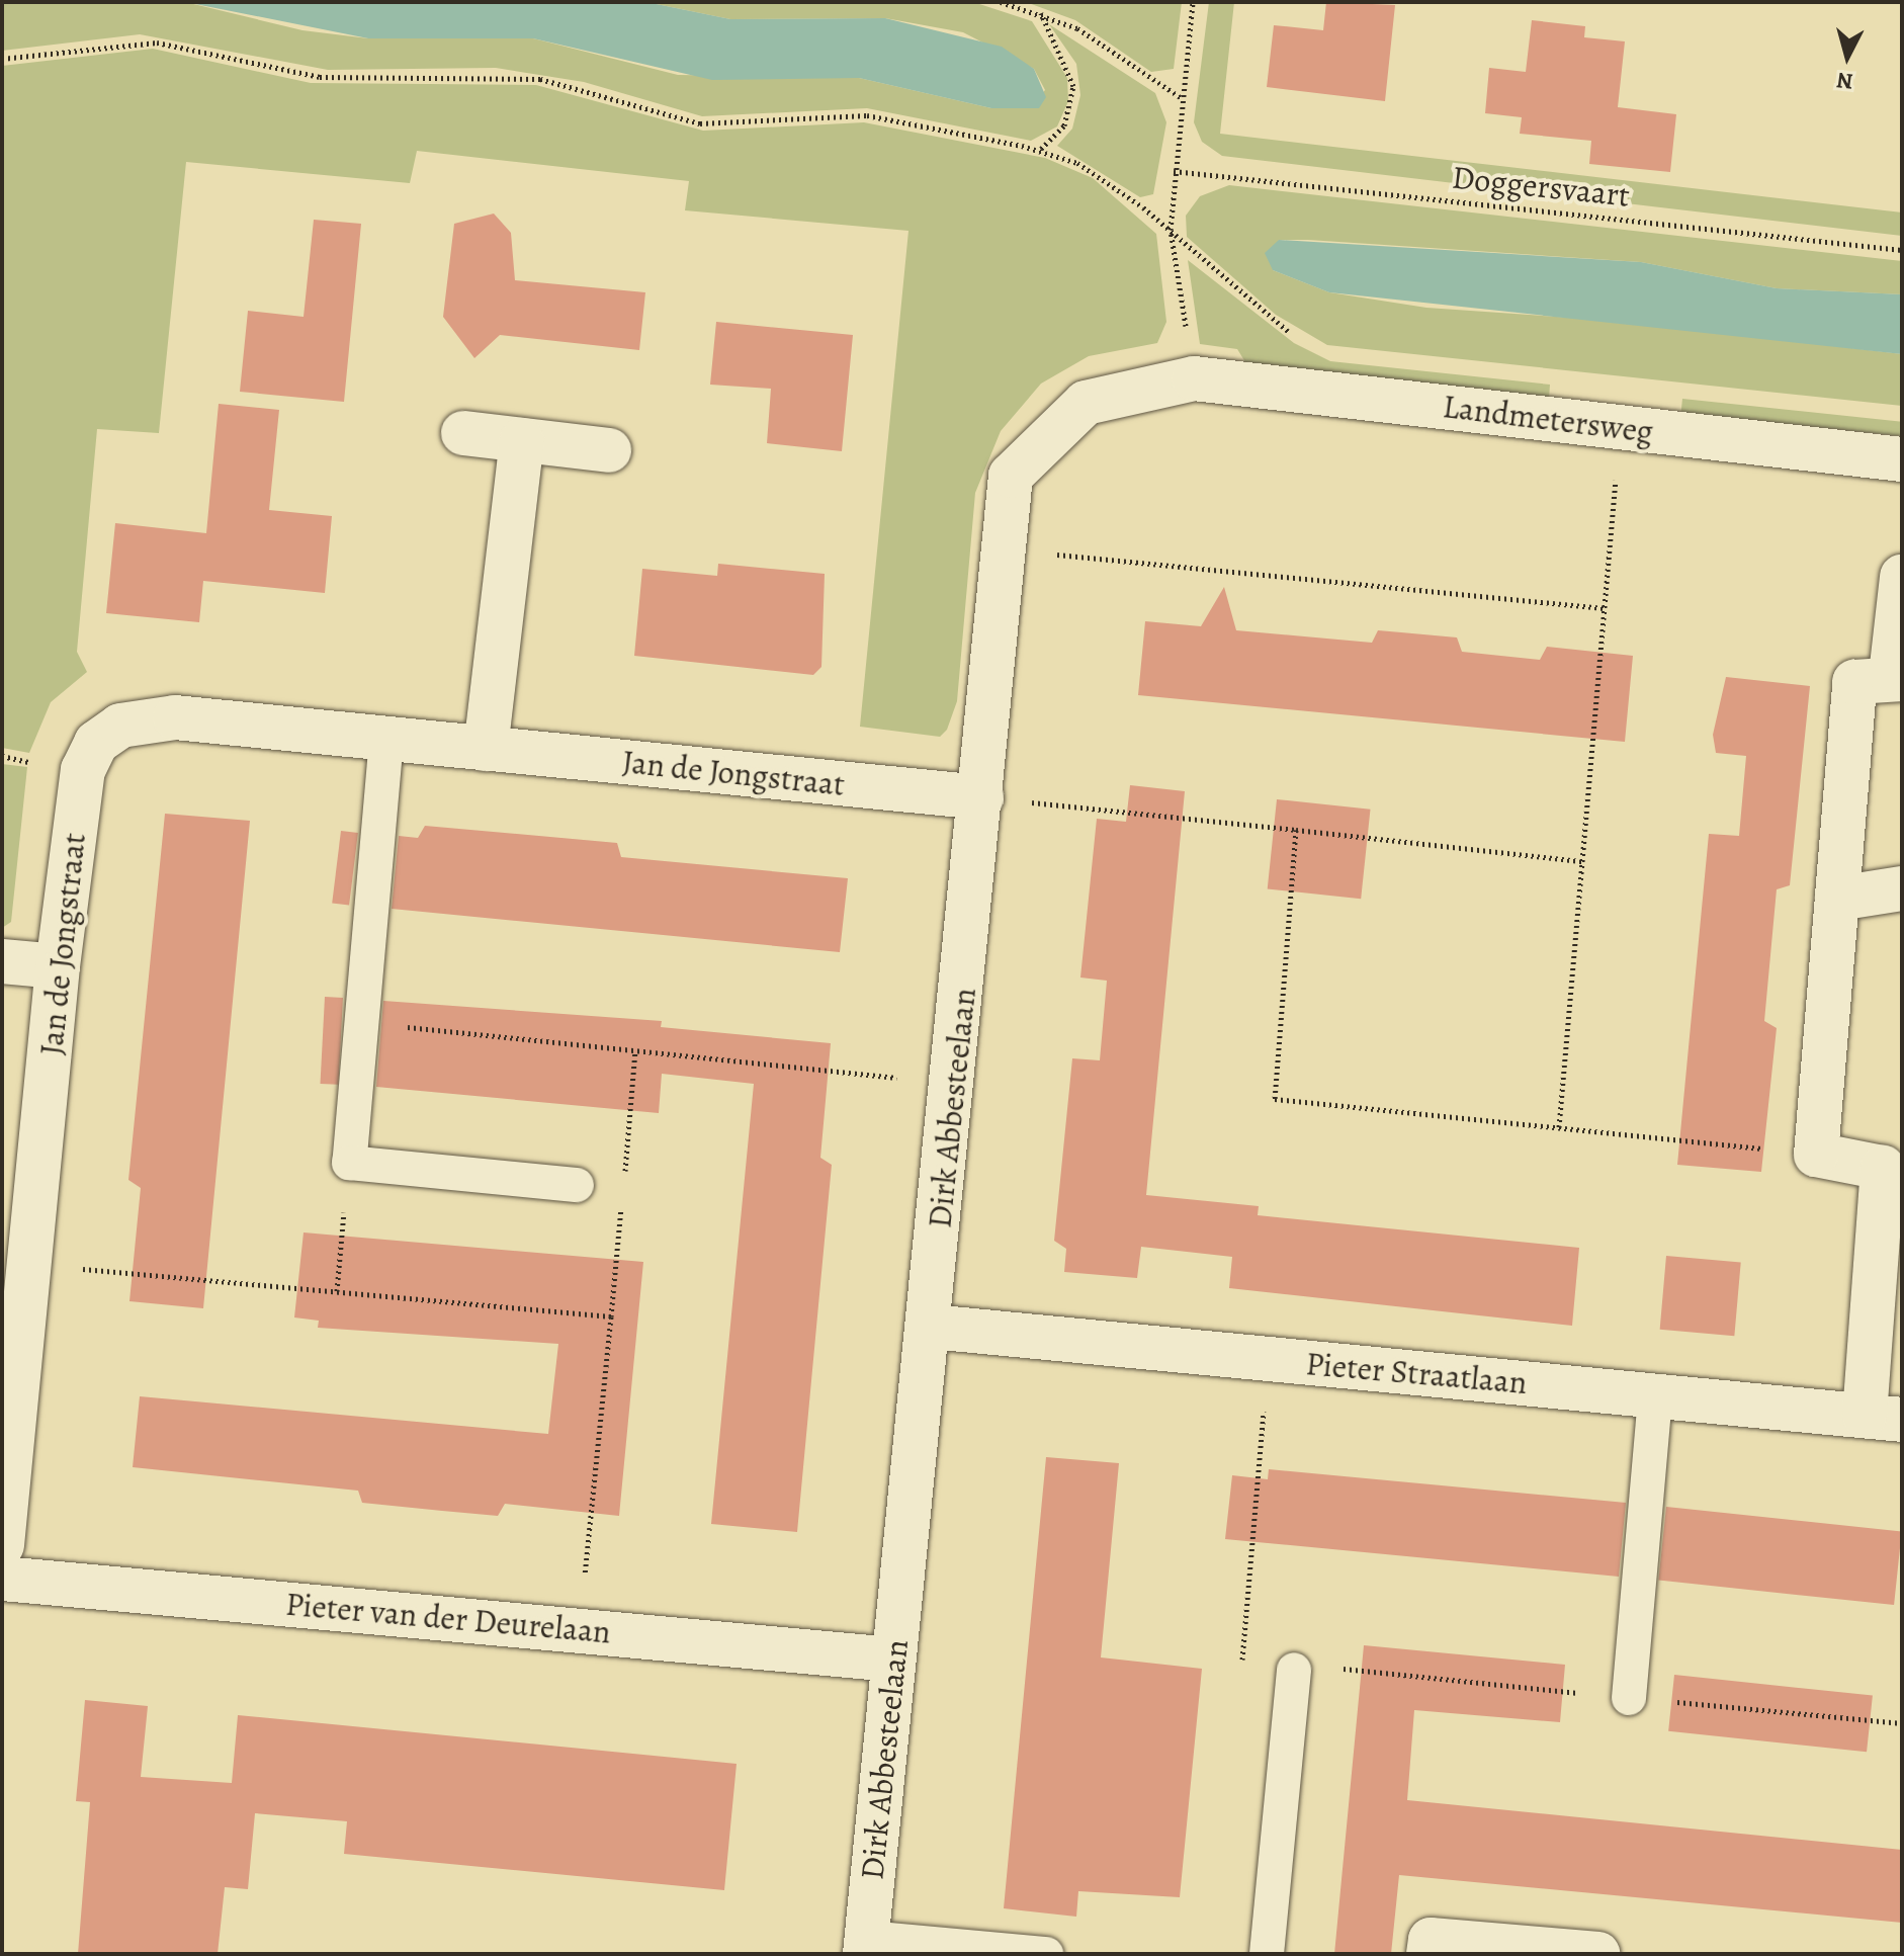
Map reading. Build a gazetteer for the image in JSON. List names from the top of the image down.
{
  "streets": {
    "street": [
      "Landmetersweg",
      "Jan de Jongstraat",
      "Dirk Abbesteelaan",
      "Pieter Straatlaan",
      "Pieter van der Deurelaan"
    ],
    "path": ["Doggersvaart"]
  },
  "crossings": [
    ["Landmetersweg", "Dirk Abbesteelaan"],
    ["Jan de Jongstraat", "Dirk Abbesteelaan"],
    ["Dirk Abbesteelaan", "Pieter Straatlaan"],
    ["Dirk Abbesteelaan", "Pieter van der Deurelaan"]
  ],
  "north": "bottom"
}
